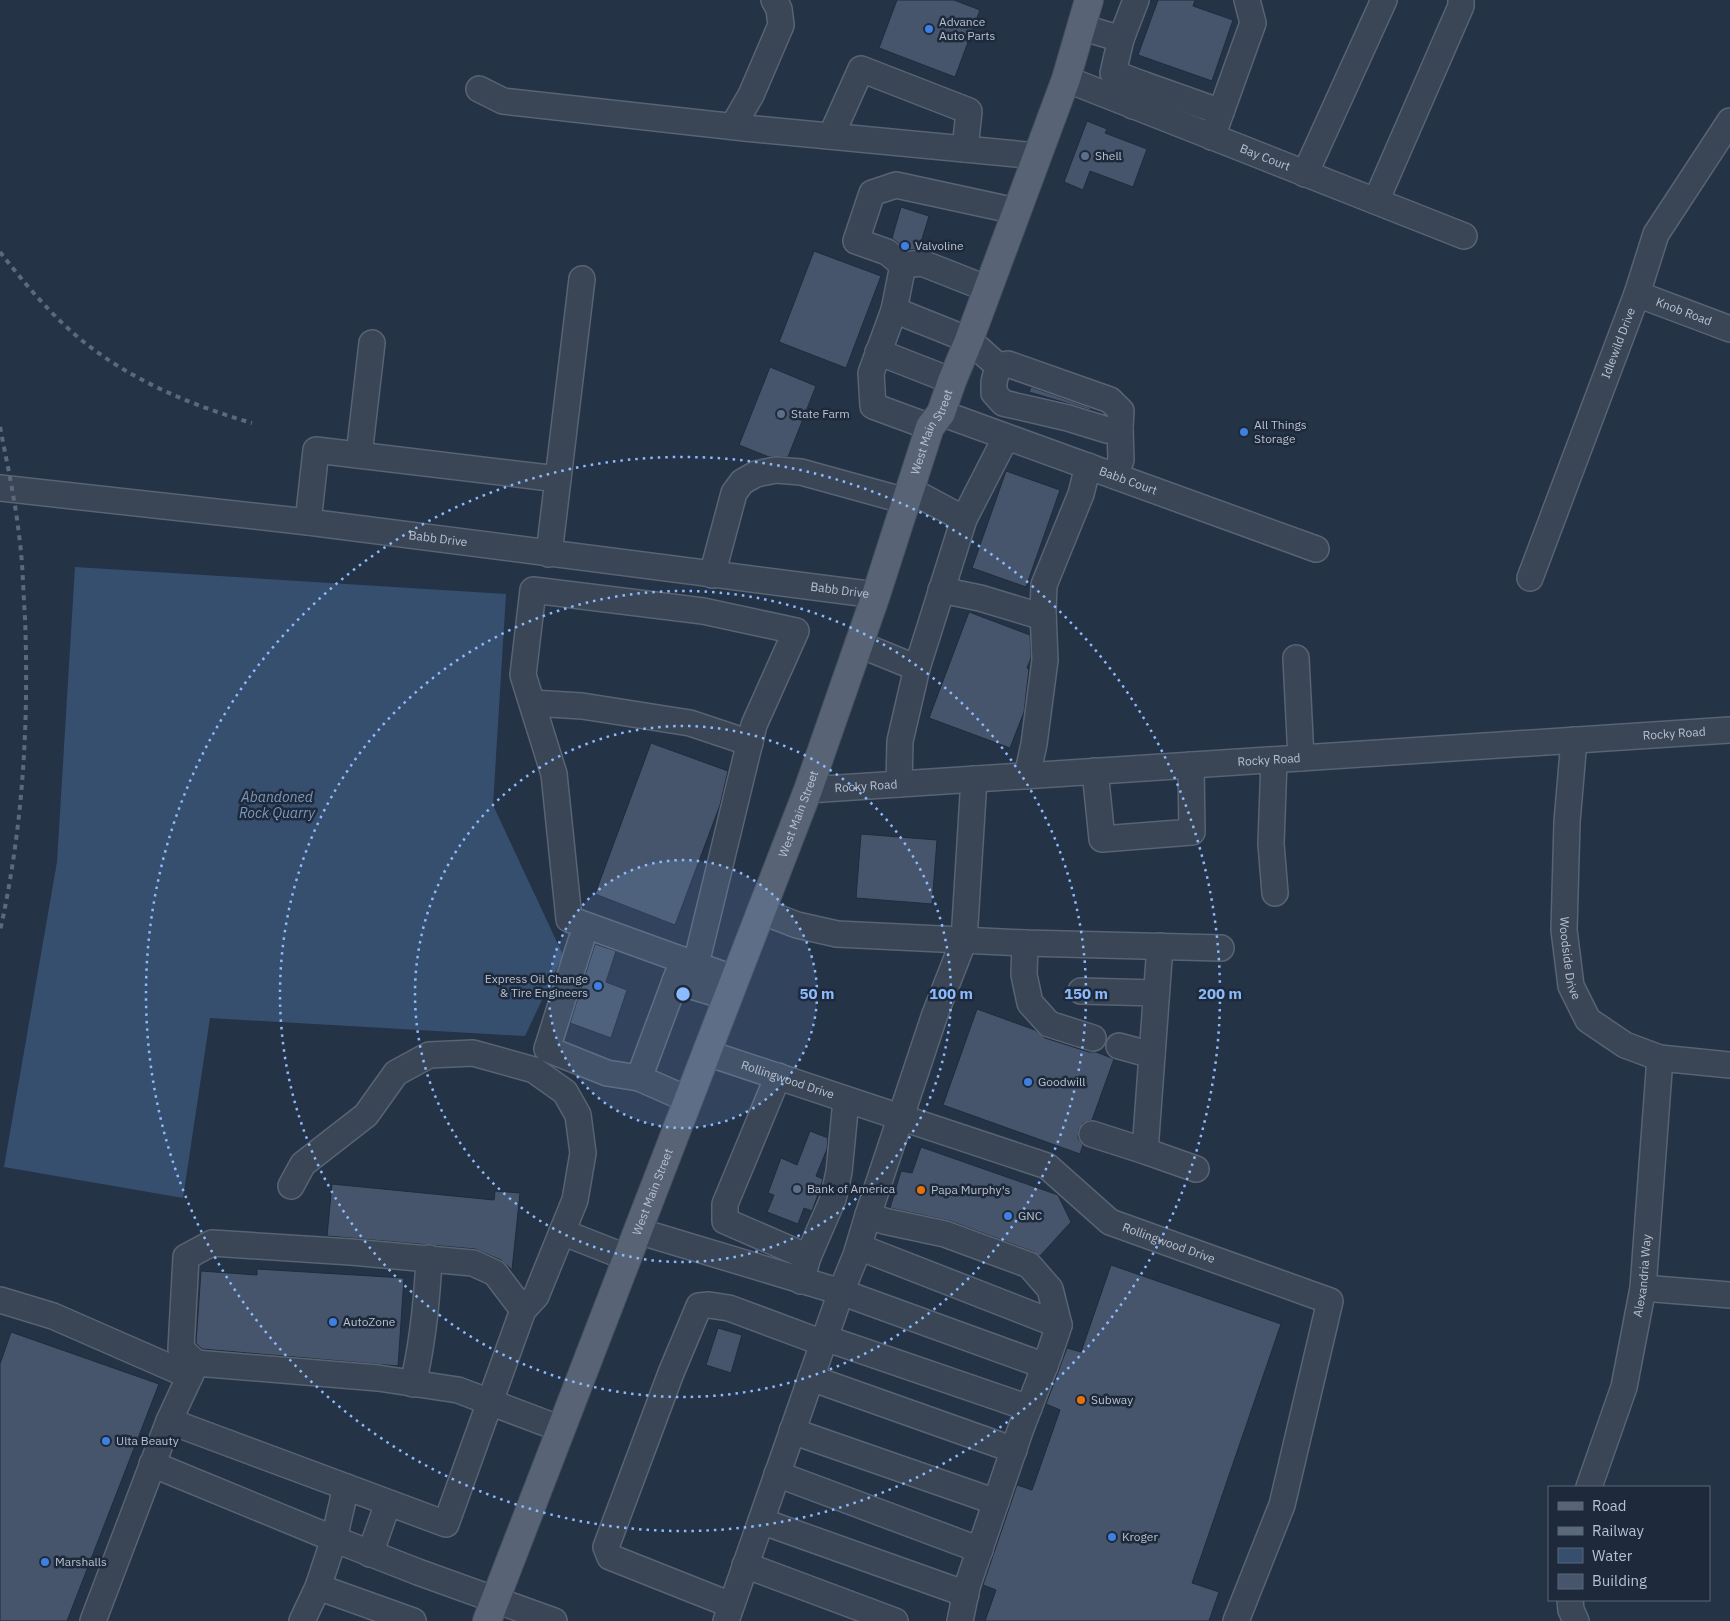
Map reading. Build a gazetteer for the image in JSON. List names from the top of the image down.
{
  "streets": {
    "main road": ["West Main Street"],
    "street": [
      "Bay Court",
      "Knob Road",
      "Idlewild Drive",
      "Babb Court",
      "Babb Drive",
      "Rocky Road",
      "Woodside Drive",
      "Rollingwood Drive",
      "Alexandria Way"
    ]
  },
  "crossings": [
    ["Bay Court", "West Main Street"],
    ["Knob Road", "Idlewild Drive"],
    ["West Main Street", "Babb Court"],
    ["West Main Street", "Babb Drive"],
    ["West Main Street", "Rocky Road"],
    ["West Main Street", "Rollingwood Drive"],
    ["Rocky Road", "Woodside Drive"],
    ["Woodside Drive", "Alexandria Way"]
  ],
  "water": ["Abandoned Rock Quarry"],
  "places": [
    "Advance Auto Parts",
    "Shell",
    "Valvoline",
    "State Farm",
    "All Things Storage",
    "Express Oil Change & Tire Engineers",
    "Goodwill",
    "Bank of America",
    "Papa Murphy's",
    "GNC",
    "AutoZone",
    "Subway",
    "Ulta Beauty",
    "Kroger",
    "Marshalls"
  ],
  "legend": [
    "Road",
    "Railway",
    "Water",
    "Building"
  ],
  "rings": [
    "50 m",
    "100 m",
    "150 m",
    "200 m"
  ]
}
